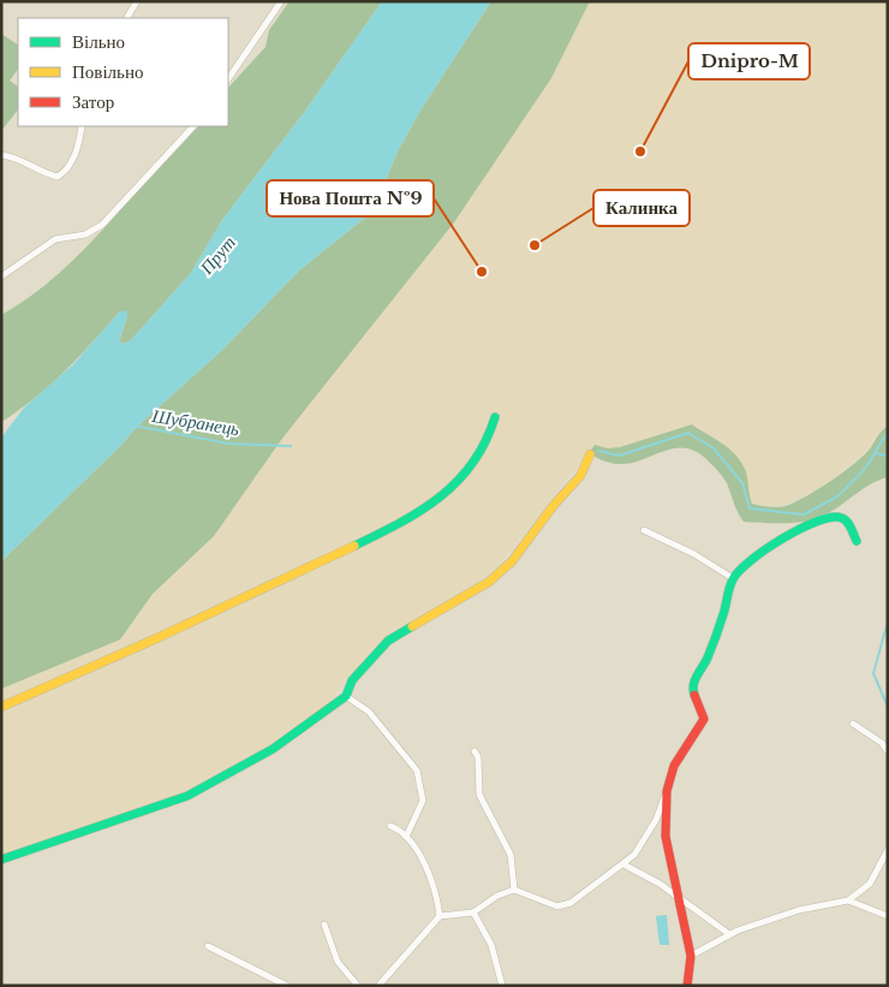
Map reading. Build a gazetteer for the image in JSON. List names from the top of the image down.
{
  "water": ["Прут", "Шубранець"],
  "places": ["Dnipro-M", "Калинка", "Нова Пошта №9"],
  "legend": ["Вільно", "Повільно", "Затор"]
}
